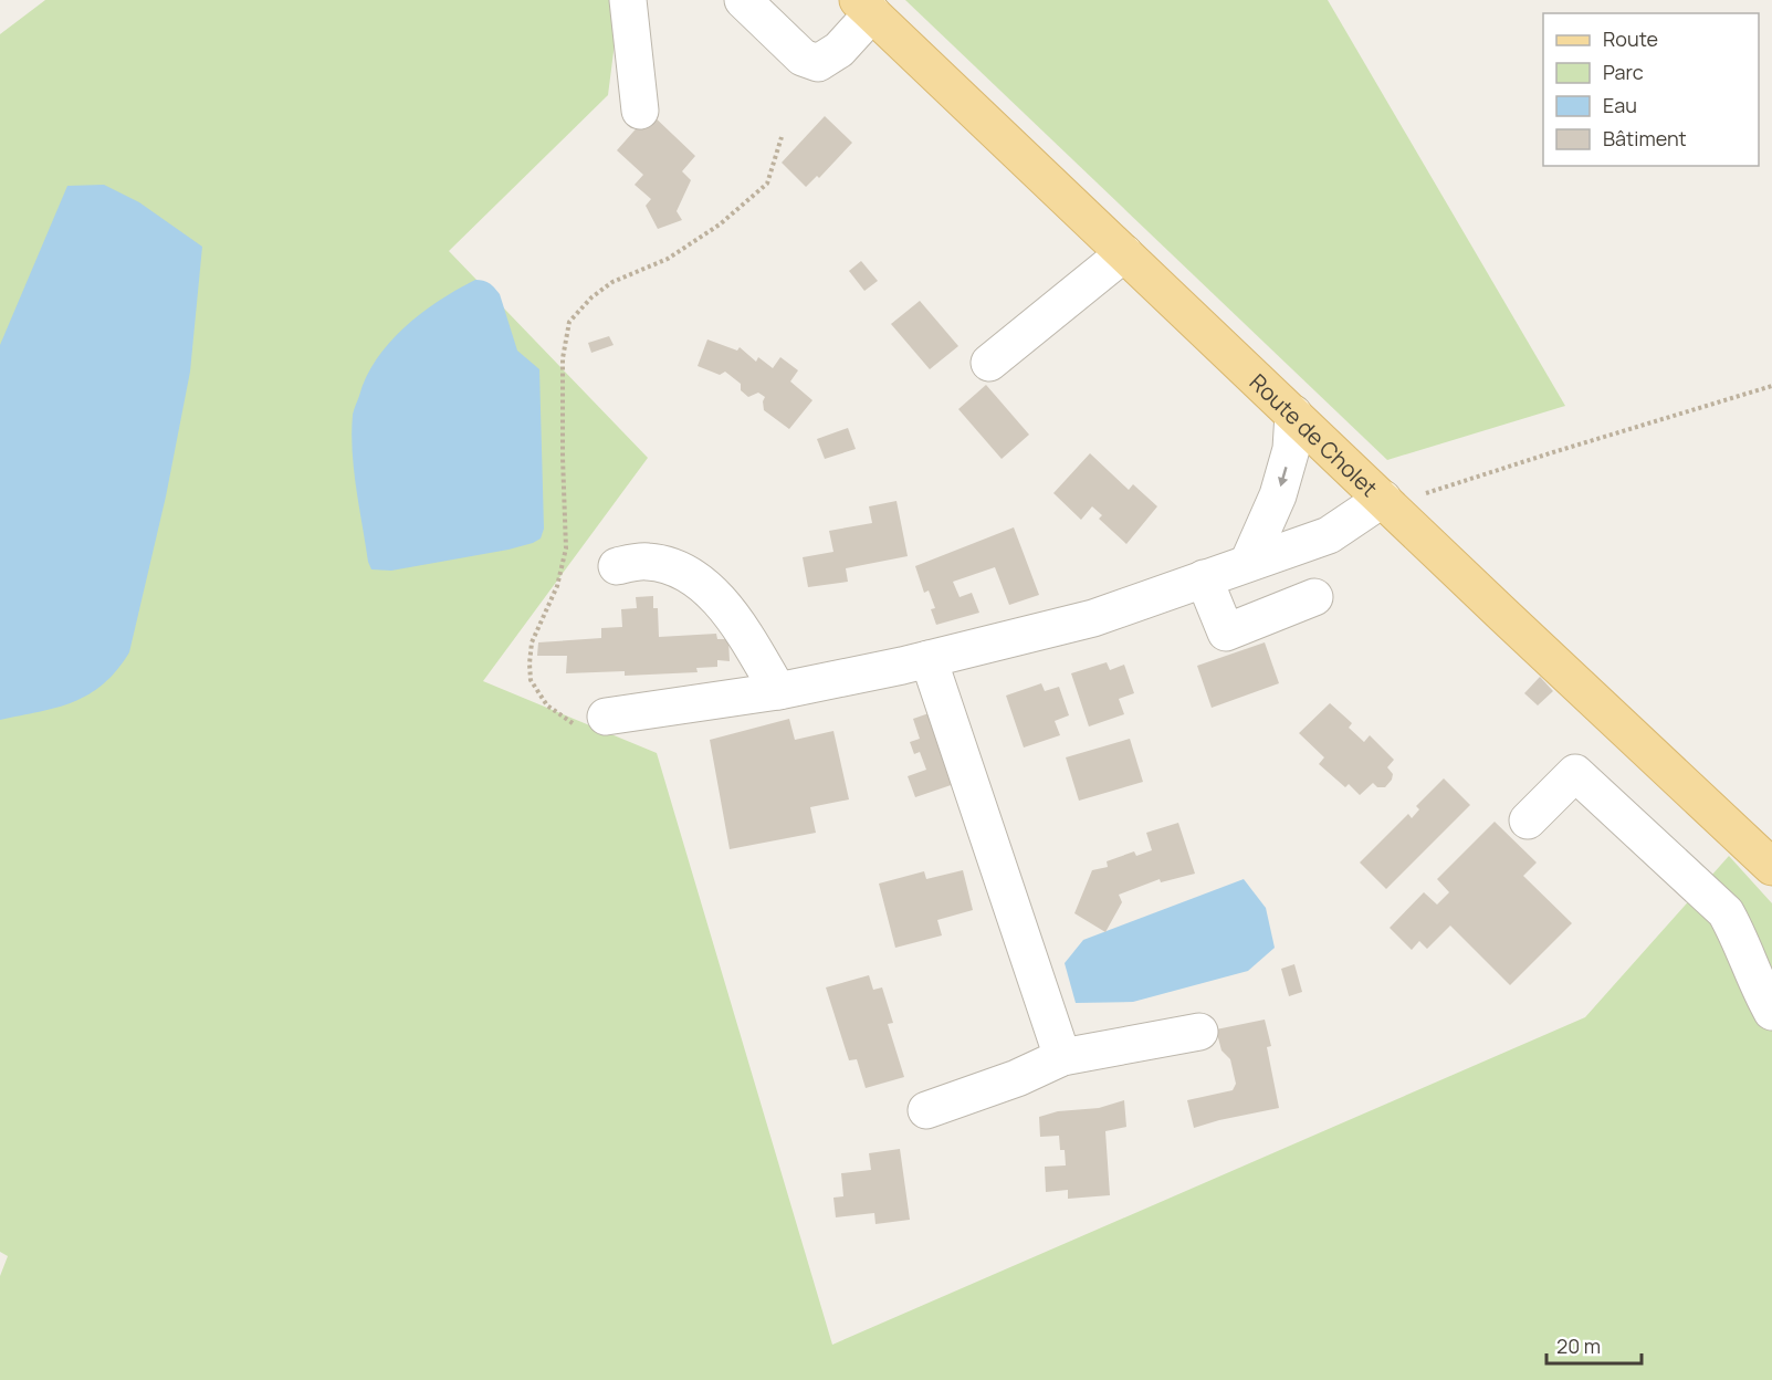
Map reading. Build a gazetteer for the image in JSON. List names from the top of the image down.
{
  "streets": {
    "main road": ["Route de Cholet"]
  },
  "legend": [
    "Route",
    "Parc",
    "Eau",
    "Bâtiment"
  ],
  "scale_bar": "20 m"
}
